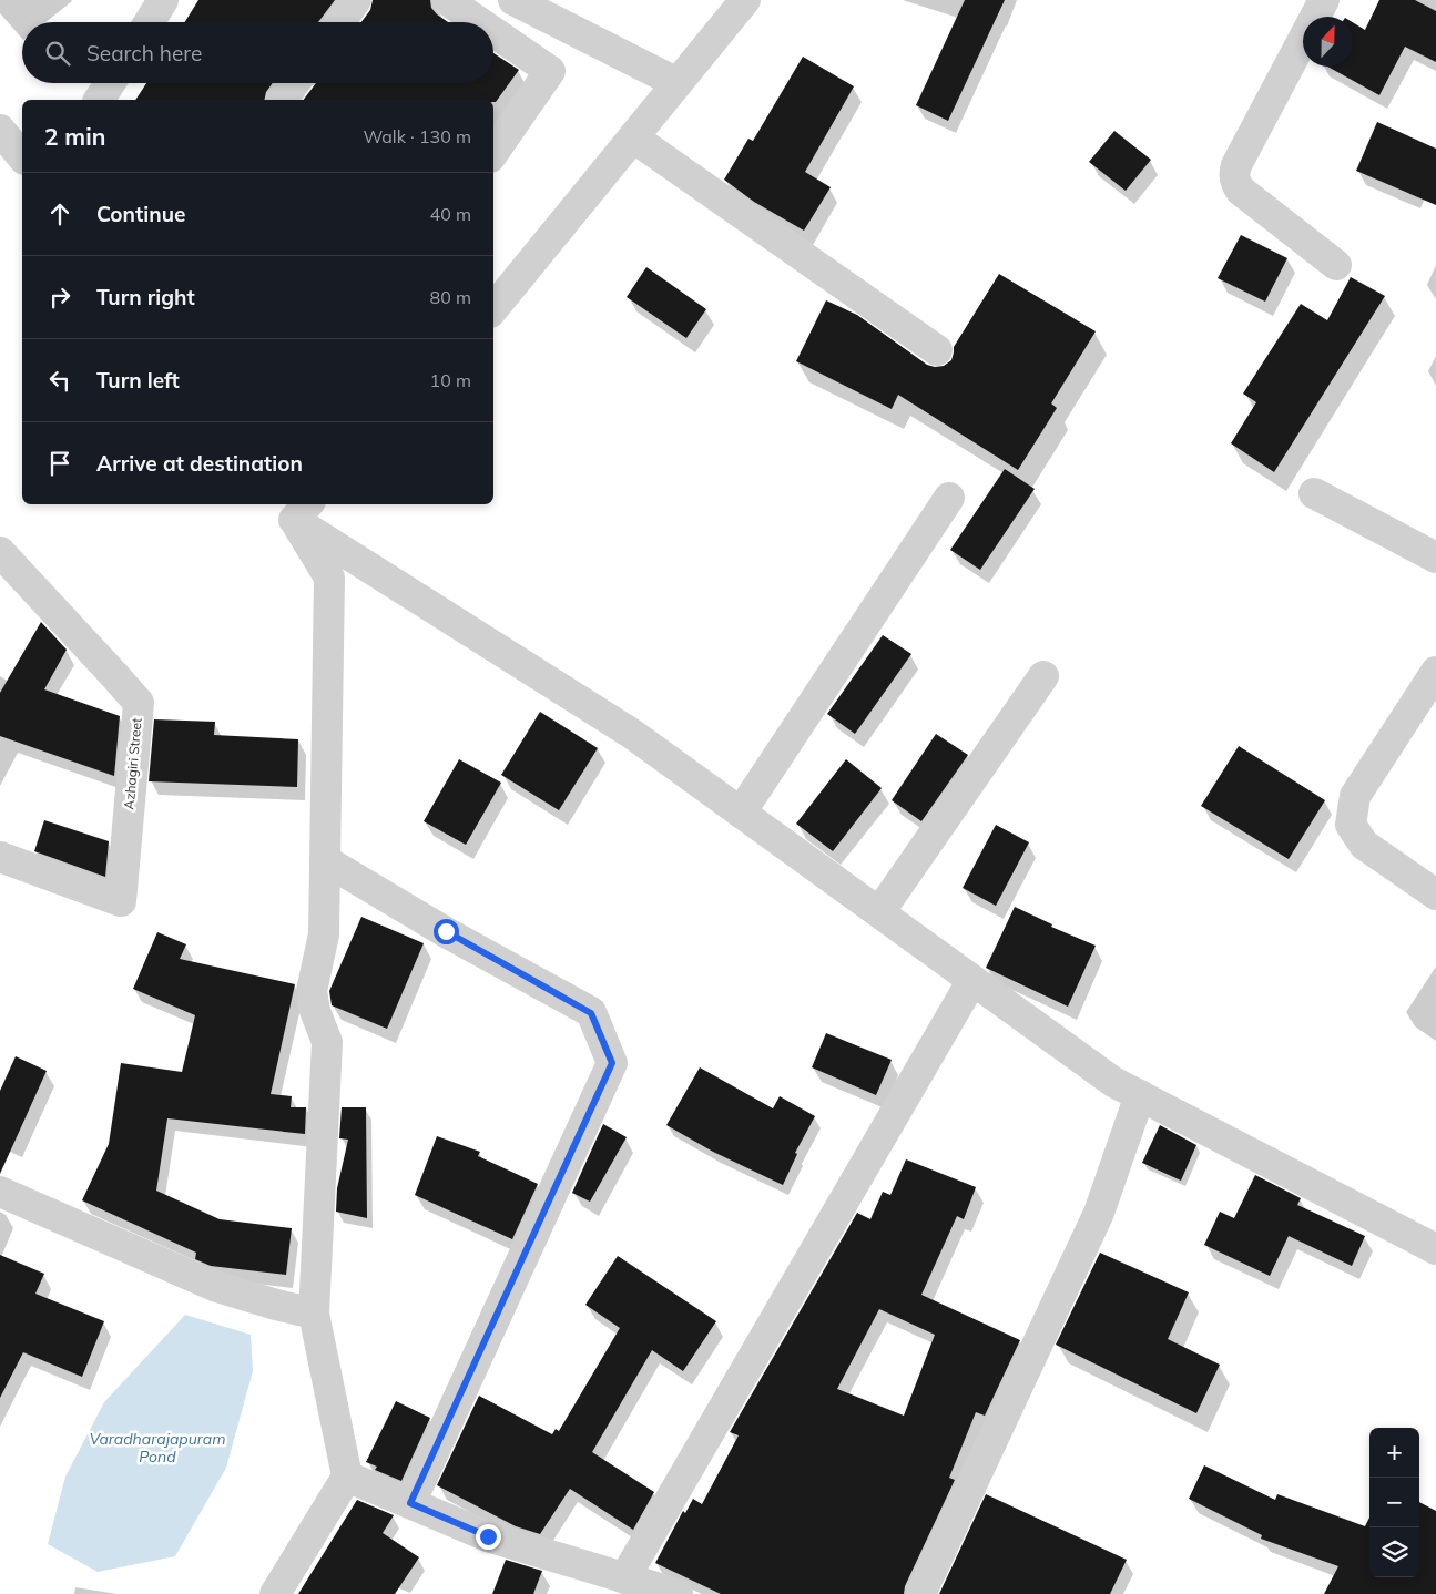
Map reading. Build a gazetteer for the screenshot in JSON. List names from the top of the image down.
{
  "streets": {
    "street": ["Azhagiri Street"]
  },
  "water": ["Varadharajapuram Pond"],
  "north": "top",
  "page": {
    "search": "Search here",
    "heading": ["2 min", "Walk · 130 m"],
    "list": [
      ["Continue", "40 m"],
      ["Turn right", "80 m"],
      ["Turn left", "10 m"],
      "Arrive at destination"
    ],
    "map_buttons": ["+", "−"]
  }
}
